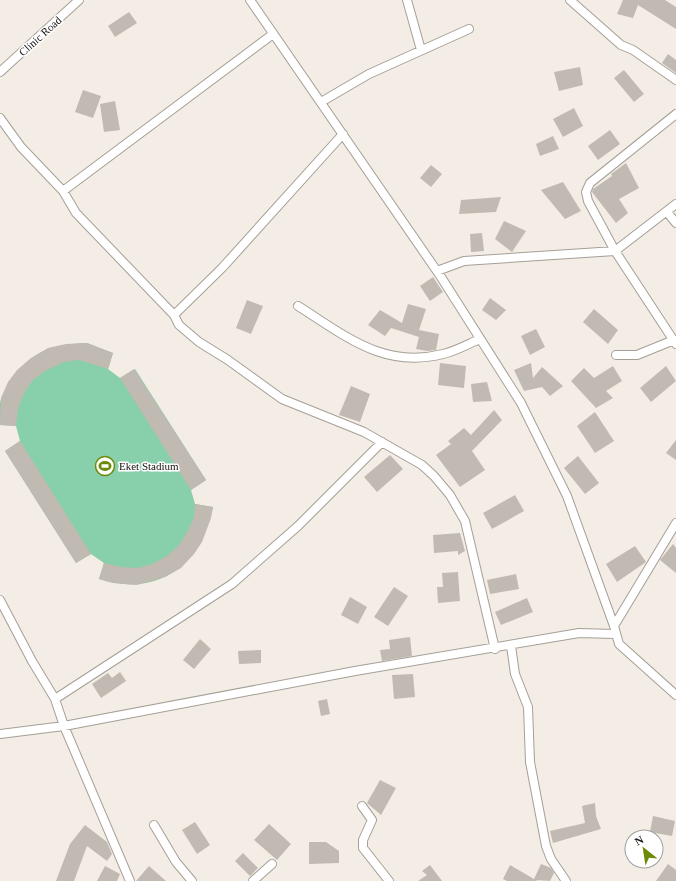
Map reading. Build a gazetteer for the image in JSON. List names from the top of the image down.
{
  "streets": {
    "street": ["Clinic Road"]
  },
  "places": {
    "sports": ["Eket Stadium"]
  },
  "north": "top left"
}
